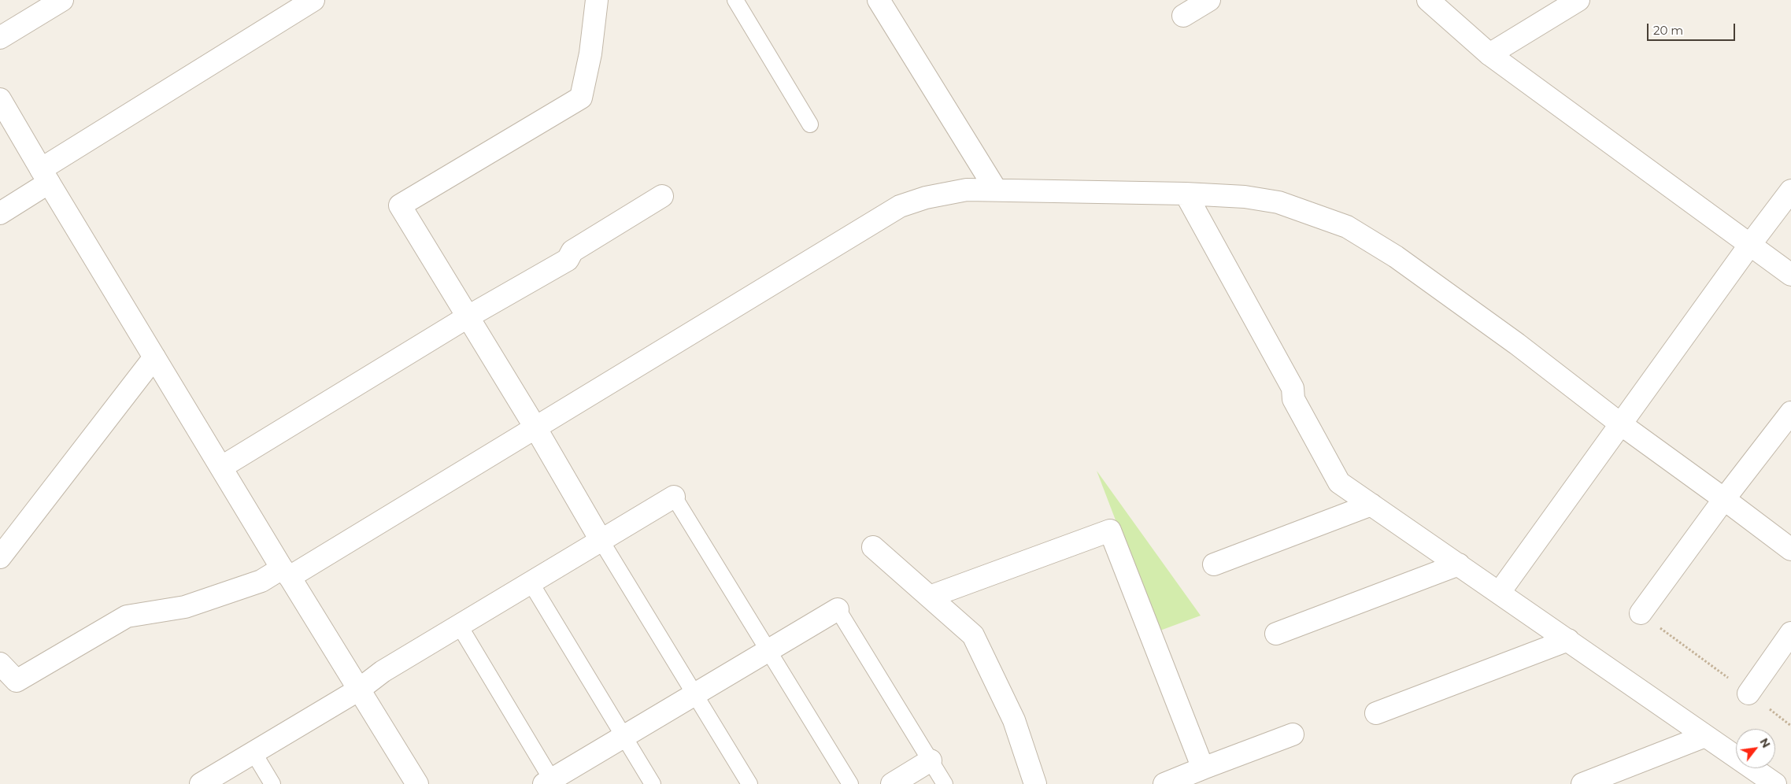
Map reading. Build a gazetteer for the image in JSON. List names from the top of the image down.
{
  "scale_bar": "20 m",
  "north": "top right"
}
